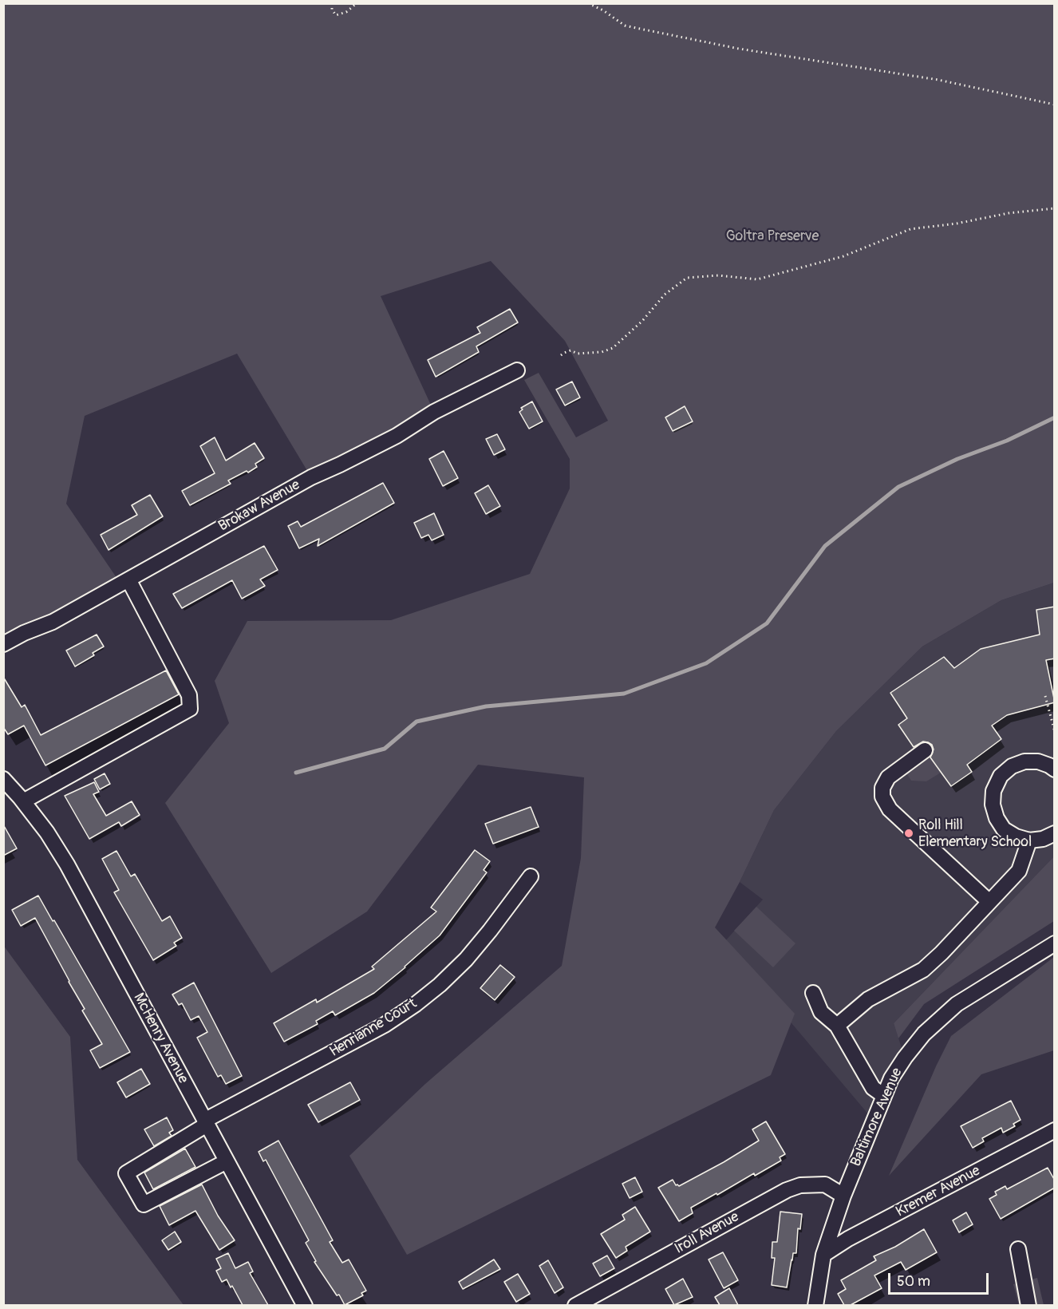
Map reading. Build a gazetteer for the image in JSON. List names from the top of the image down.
{
  "streets": {
    "street": [
      "Brokaw Avenue",
      "Henrianne Court",
      "McHenry Avenue",
      "Baltimore Avenue",
      "Kremer Avenue",
      "Iroll Avenue"
    ]
  },
  "crossings": [
    ["Henrianne Court", "McHenry Avenue"],
    ["Baltimore Avenue", "Kremer Avenue"],
    ["Baltimore Avenue", "Iroll Avenue"]
  ],
  "parks": ["Goltra Preserve"],
  "places": ["Roll Hill Elementary School"],
  "scale_bar": "50 m"
}
